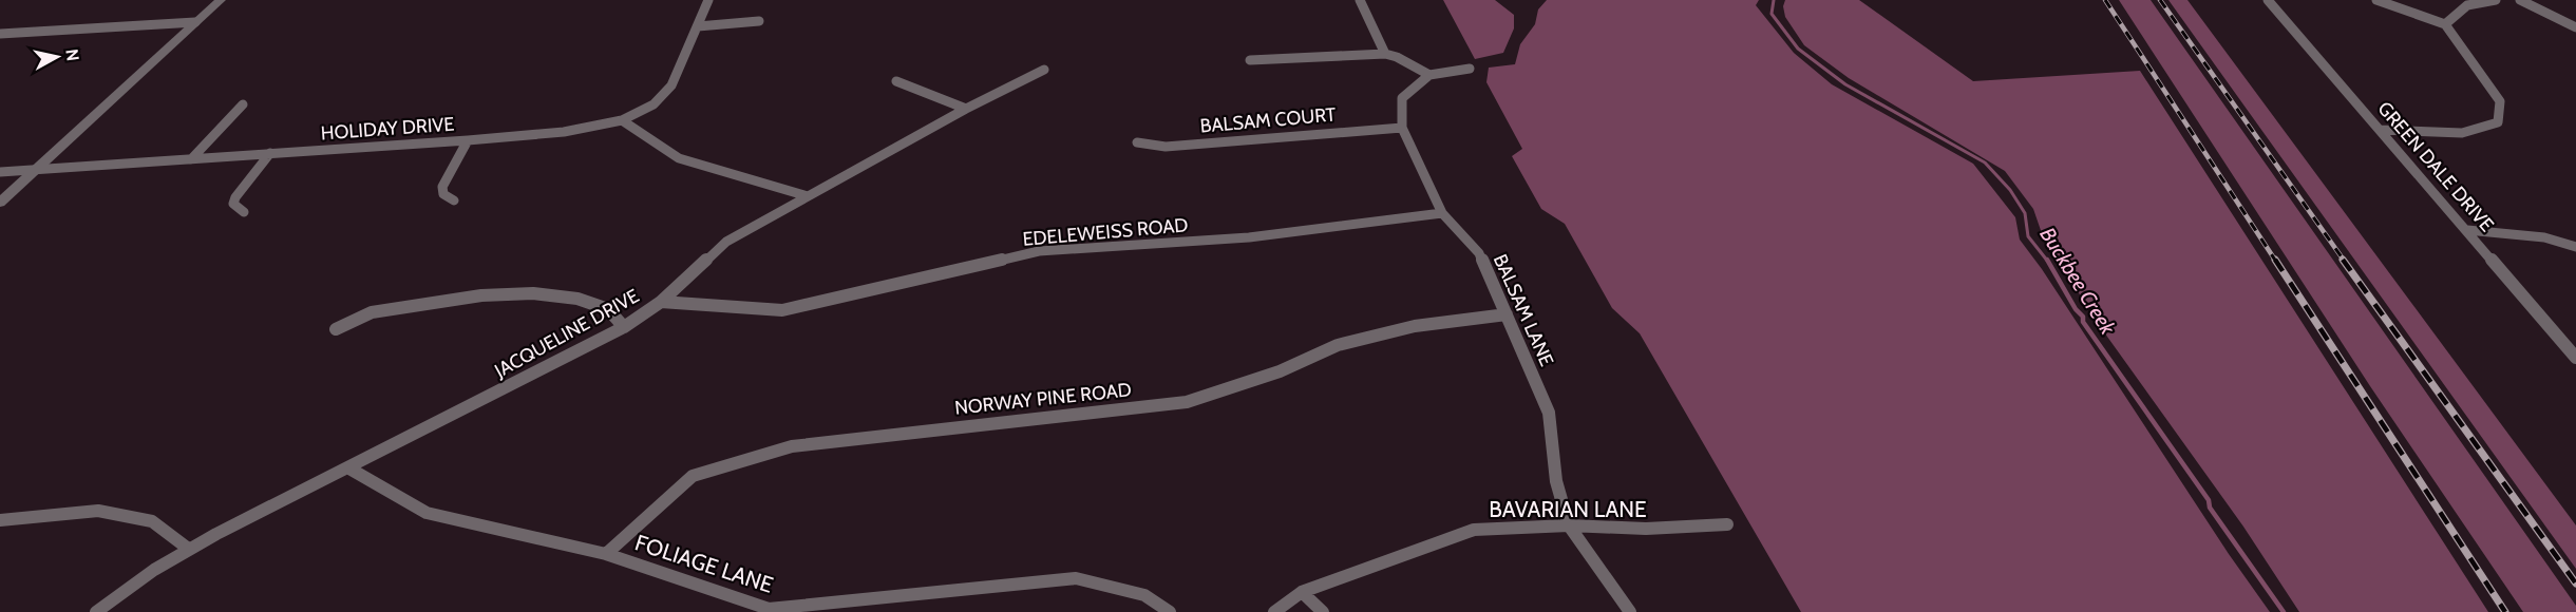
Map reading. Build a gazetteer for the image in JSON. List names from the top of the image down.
{
  "streets": {
    "street": [
      "BALSAM COURT",
      "HOLIDAY DRIVE",
      "GREEN DALE DRIVE",
      "EDELEWEISS ROAD",
      "BALSAM LANE",
      "JACQUELINE DRIVE",
      "NORWAY PINE ROAD",
      "BAVARIAN LANE",
      "FOLIAGE LANE"
    ]
  },
  "crossings": [
    ["BALSAM COURT", "BALSAM LANE"],
    ["EDELEWEISS ROAD", "BALSAM LANE"],
    ["EDELEWEISS ROAD", "JACQUELINE DRIVE"],
    ["BALSAM LANE", "NORWAY PINE ROAD"],
    ["BALSAM LANE", "BAVARIAN LANE"],
    ["JACQUELINE DRIVE", "FOLIAGE LANE"],
    ["NORWAY PINE ROAD", "FOLIAGE LANE"]
  ],
  "water": ["Buckbee Creek"],
  "north": "right"
}
